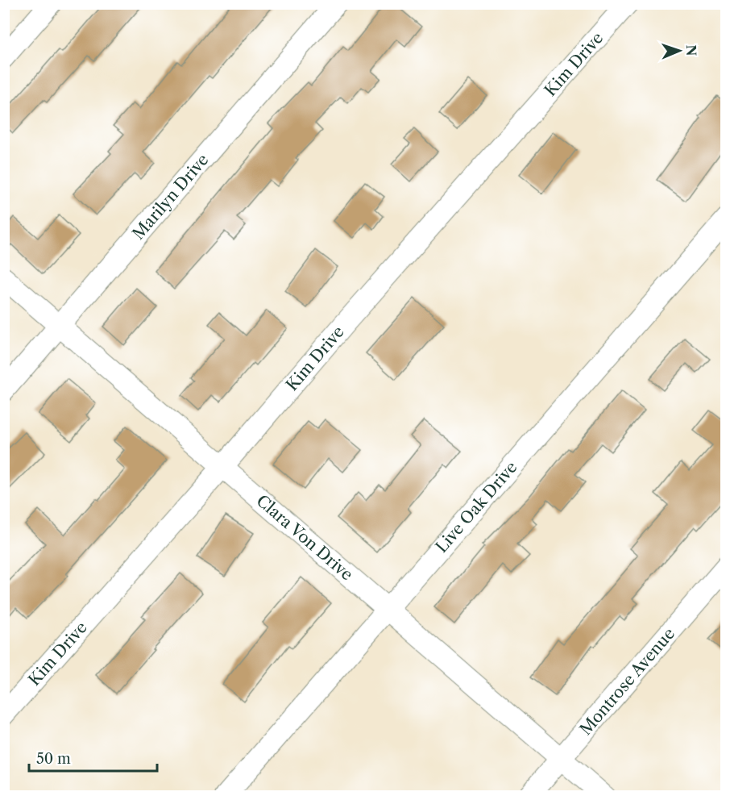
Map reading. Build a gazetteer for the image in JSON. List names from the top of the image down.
{
  "streets": {
    "street": [
      "Kim Drive",
      "Marilyn Drive",
      "Live Oak Drive",
      "Clara Von Drive",
      "Montrose Avenue"
    ]
  },
  "crossings": [
    ["Kim Drive", "Clara Von Drive"],
    ["Marilyn Drive", "Clara Von Drive"],
    ["Live Oak Drive", "Clara Von Drive"],
    ["Clara Von Drive", "Montrose Avenue"]
  ],
  "scale_bar": "50 m",
  "north": "right"
}
